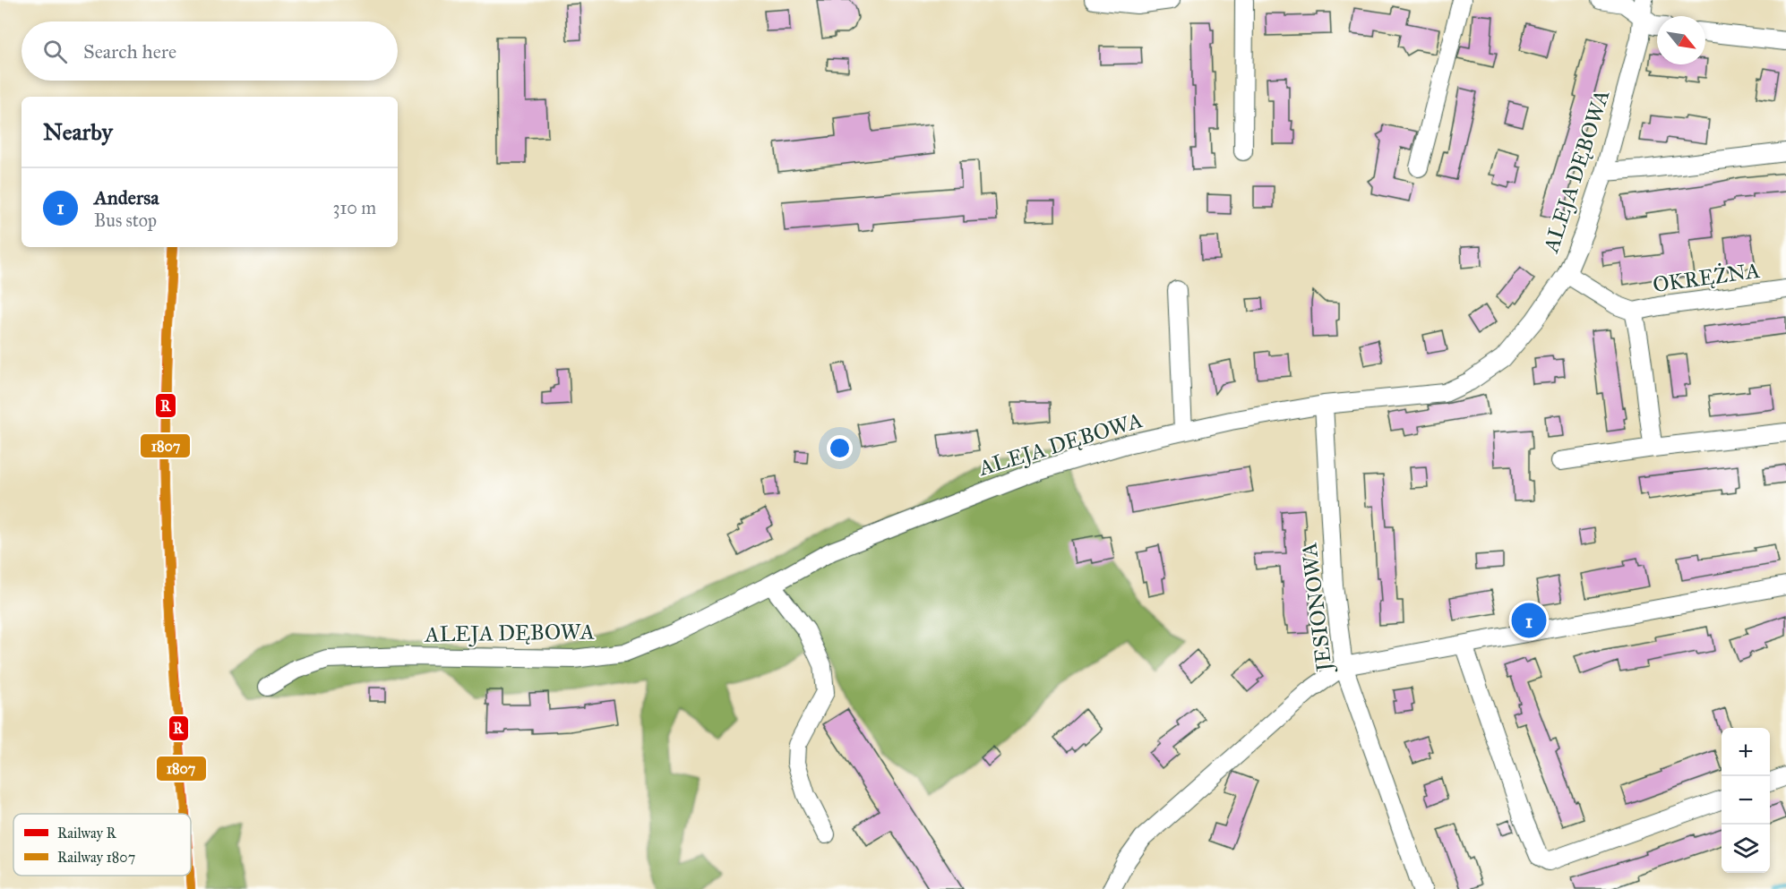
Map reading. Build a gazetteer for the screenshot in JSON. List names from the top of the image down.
{
  "streets": {
    "street": ["ALEJA DĘBOWA", "OKRĘŻNA", "JESIONOWA"]
  },
  "crossings": [
    ["ALEJA DĘBOWA", "OKRĘŻNA"],
    ["ALEJA DĘBOWA", "JESIONOWA"]
  ],
  "lines": ["rail line R", "rail line 1807"],
  "legend": ["Railway R", "Railway 1807"],
  "north": "bottom right",
  "page": {
    "search": "Search here",
    "heading": "Nearby",
    "list": [
      {
        "mark": "1",
        "name": "Andersa",
        "note": "Bus stop",
        "value": "310 m"
      }
    ],
    "pins": "1",
    "map_buttons": ["+", "−"]
  }
}
